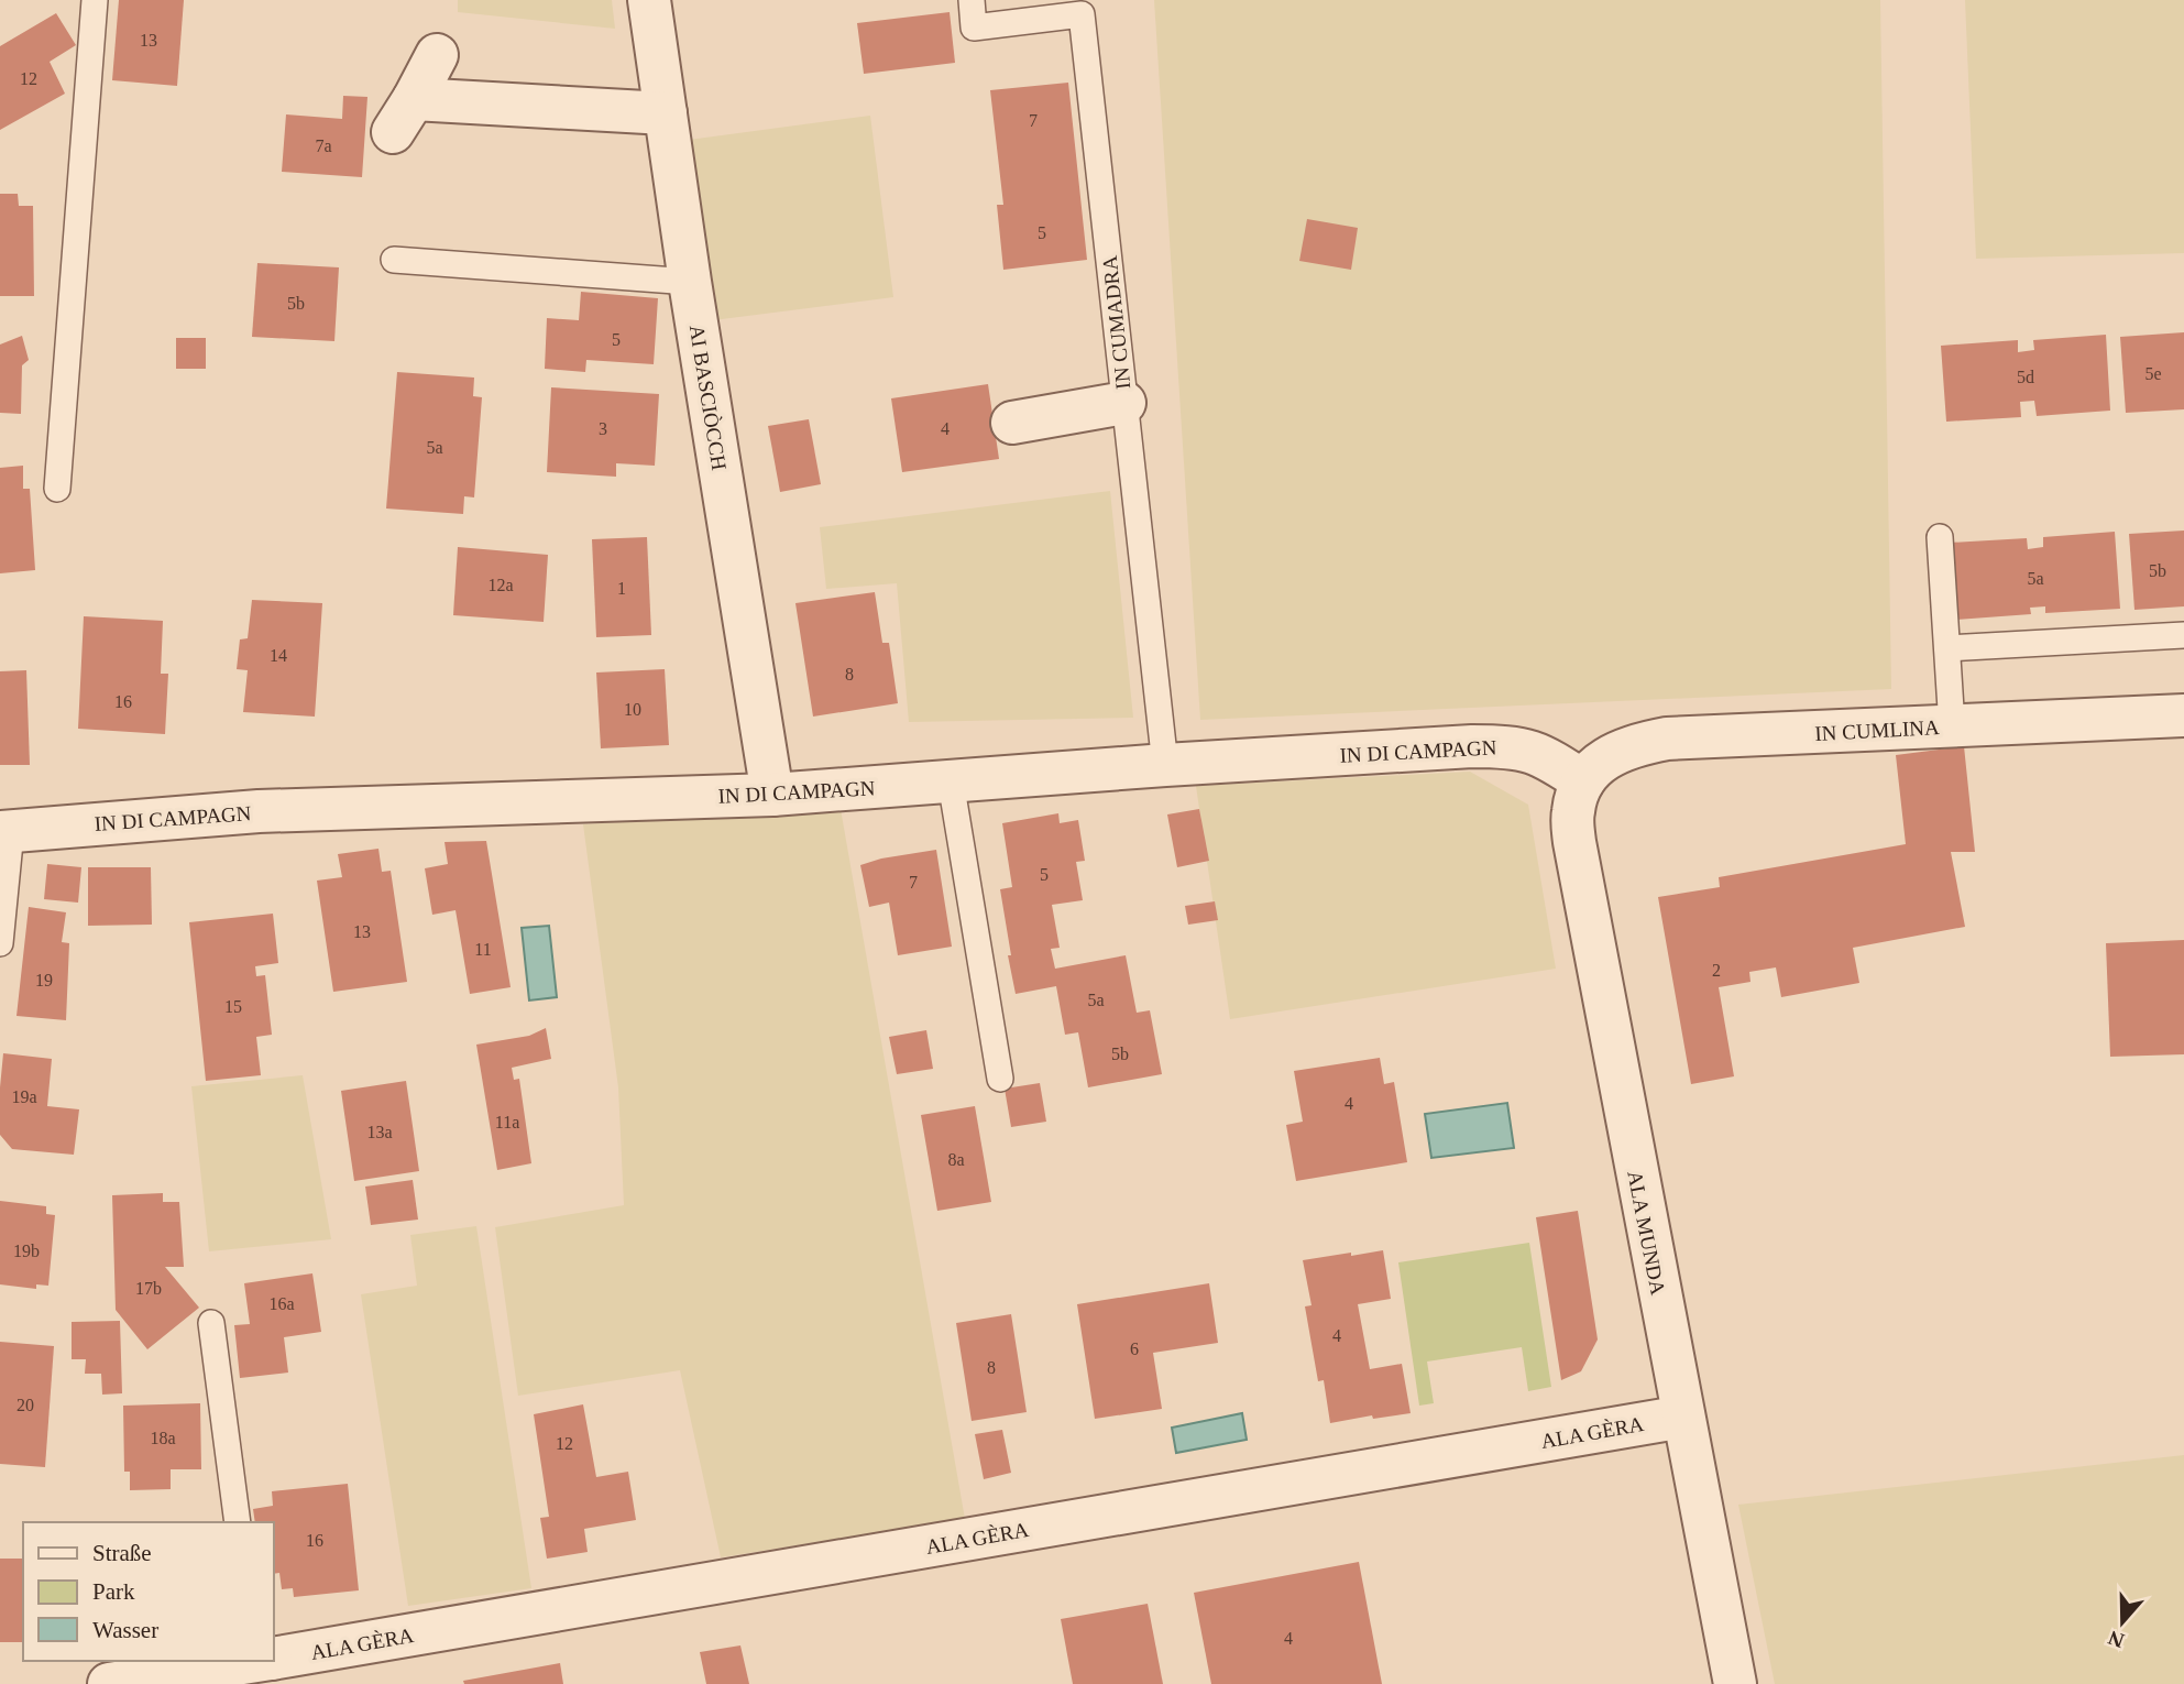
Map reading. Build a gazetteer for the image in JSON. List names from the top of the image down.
{
  "streets": {
    "street": [
      "AI BASCIÒCCH",
      "IN CUMLINA",
      "IN DI CAMPAGN",
      "ALA MUNDA",
      "ALA GÈRA"
    ],
    "lane": ["IN CUMADRA"]
  },
  "crossings": [
    ["IN CUMADRA", "IN DI CAMPAGN"],
    ["AI BASCIÒCCH", "IN DI CAMPAGN"],
    ["IN CUMLINA", "IN DI CAMPAGN"],
    ["IN CUMLINA", "ALA MUNDA"],
    ["IN DI CAMPAGN", "ALA MUNDA"],
    ["ALA MUNDA", "ALA GÈRA"]
  ],
  "house_numbers": [
    "13",
    "12",
    "7",
    "7a",
    "5",
    "5b",
    "5",
    "5e",
    "5d",
    "3",
    "4",
    "5a",
    "5b",
    "5a",
    "12a",
    "1",
    "14",
    "8",
    "16",
    "10",
    "5",
    "7",
    "13",
    "11",
    "2",
    "19",
    "5a",
    "15",
    "5b",
    "19a",
    "4",
    "11a",
    "13a",
    "8a",
    "19b",
    "17b",
    "16a",
    "4",
    "6",
    "8",
    "20",
    "18a",
    "12",
    "16",
    "4"
  ],
  "legend": ["Straße", "Park", "Wasser"],
  "north": "bottom"
}
